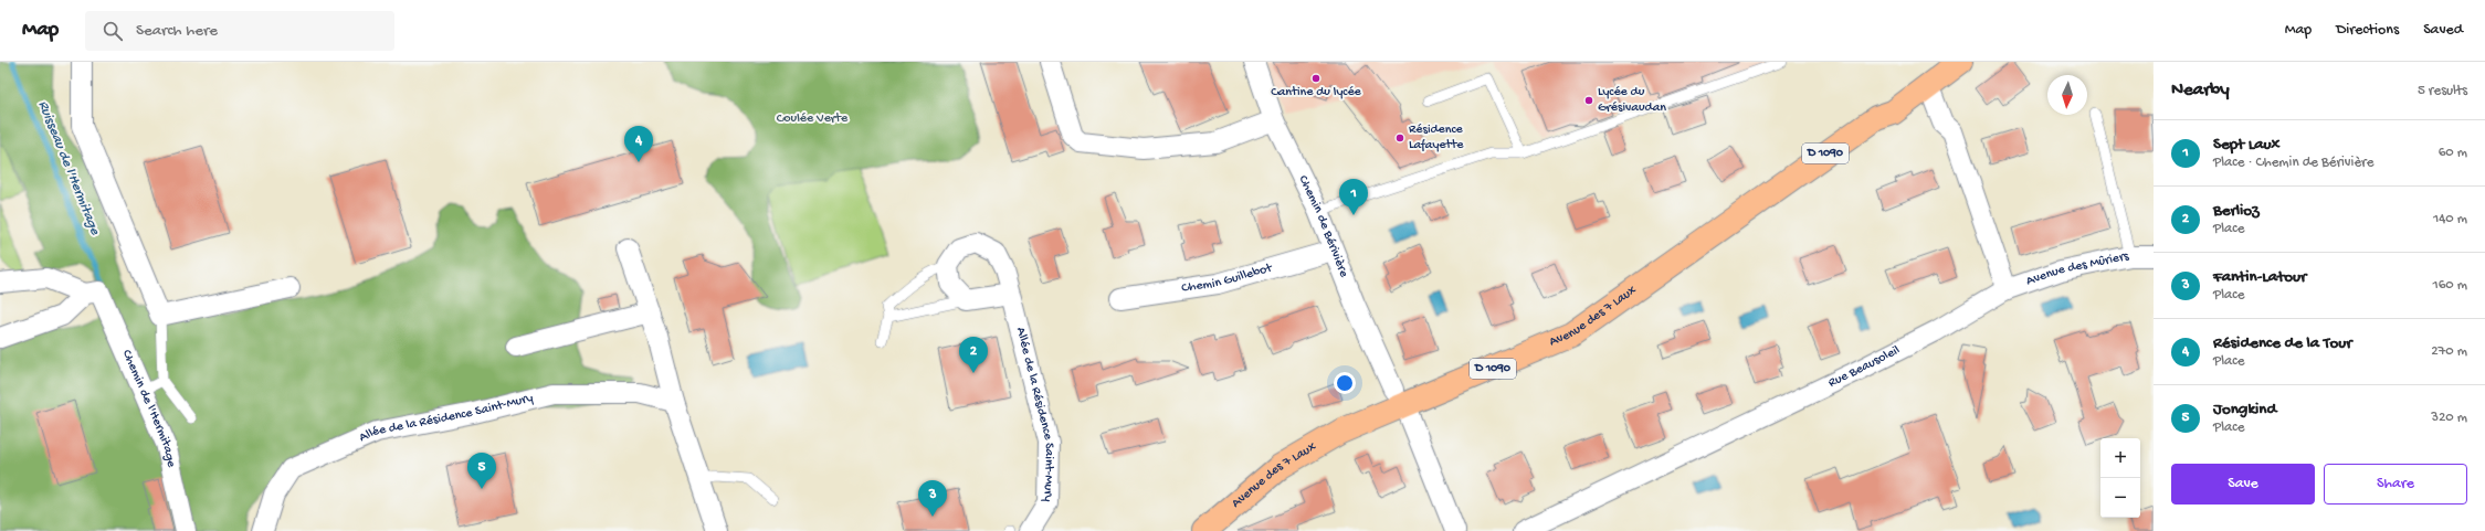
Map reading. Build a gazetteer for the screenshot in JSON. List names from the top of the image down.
{
  "streets": {
    "main road": ["D 1090", "Avenue des 7 Laux"],
    "street": [
      "Chemin de Bérivière",
      "Avenue des Mûriers",
      "Chemin Guillebot",
      "Rue Beausoleil",
      "Chemin de l'Hermitage",
      "Allée de la Résidence Saint-Mury"
    ]
  },
  "crossings": [
    ["D 1090", "Avenue des 7 Laux"],
    ["Chemin de Bérivière", "Chemin Guillebot"],
    ["Chemin de Bérivière", "Avenue des 7 Laux"],
    ["Avenue des Mûriers", "Rue Beausoleil"]
  ],
  "water": ["Ruisseau de l'Hermitage"],
  "parks": ["Coulée Verte"],
  "places": ["Cantine du lycée", "Lycée du Grésivaudan", "Résidence Lafayette"],
  "north": "bottom",
  "page": {
    "header": "Map",
    "search": "Search here",
    "nav": ["Map", "Directions", "Saved"],
    "heading": ["Nearby", "5 results"],
    "list": [
      {
        "mark": "1",
        "name": "Sept Laux",
        "note": "Place · Chemin de Bérivière",
        "value": "60 m"
      },
      {
        "mark": "2",
        "name": "Berlioz",
        "note": "Place",
        "value": "140 m"
      },
      {
        "mark": "3",
        "name": "Fantin-Latour",
        "note": "Place",
        "value": "160 m"
      },
      {
        "mark": "4",
        "name": "Résidence de la Tour",
        "note": "Place",
        "value": "270 m"
      },
      {
        "mark": "5",
        "name": "Jongkind",
        "note": "Place",
        "value": "320 m"
      }
    ],
    "pins": [
      "4",
      "1",
      "2",
      "5",
      "3"
    ],
    "map_buttons": ["+", "−"],
    "buttons": ["Save", "Share"]
  }
}
